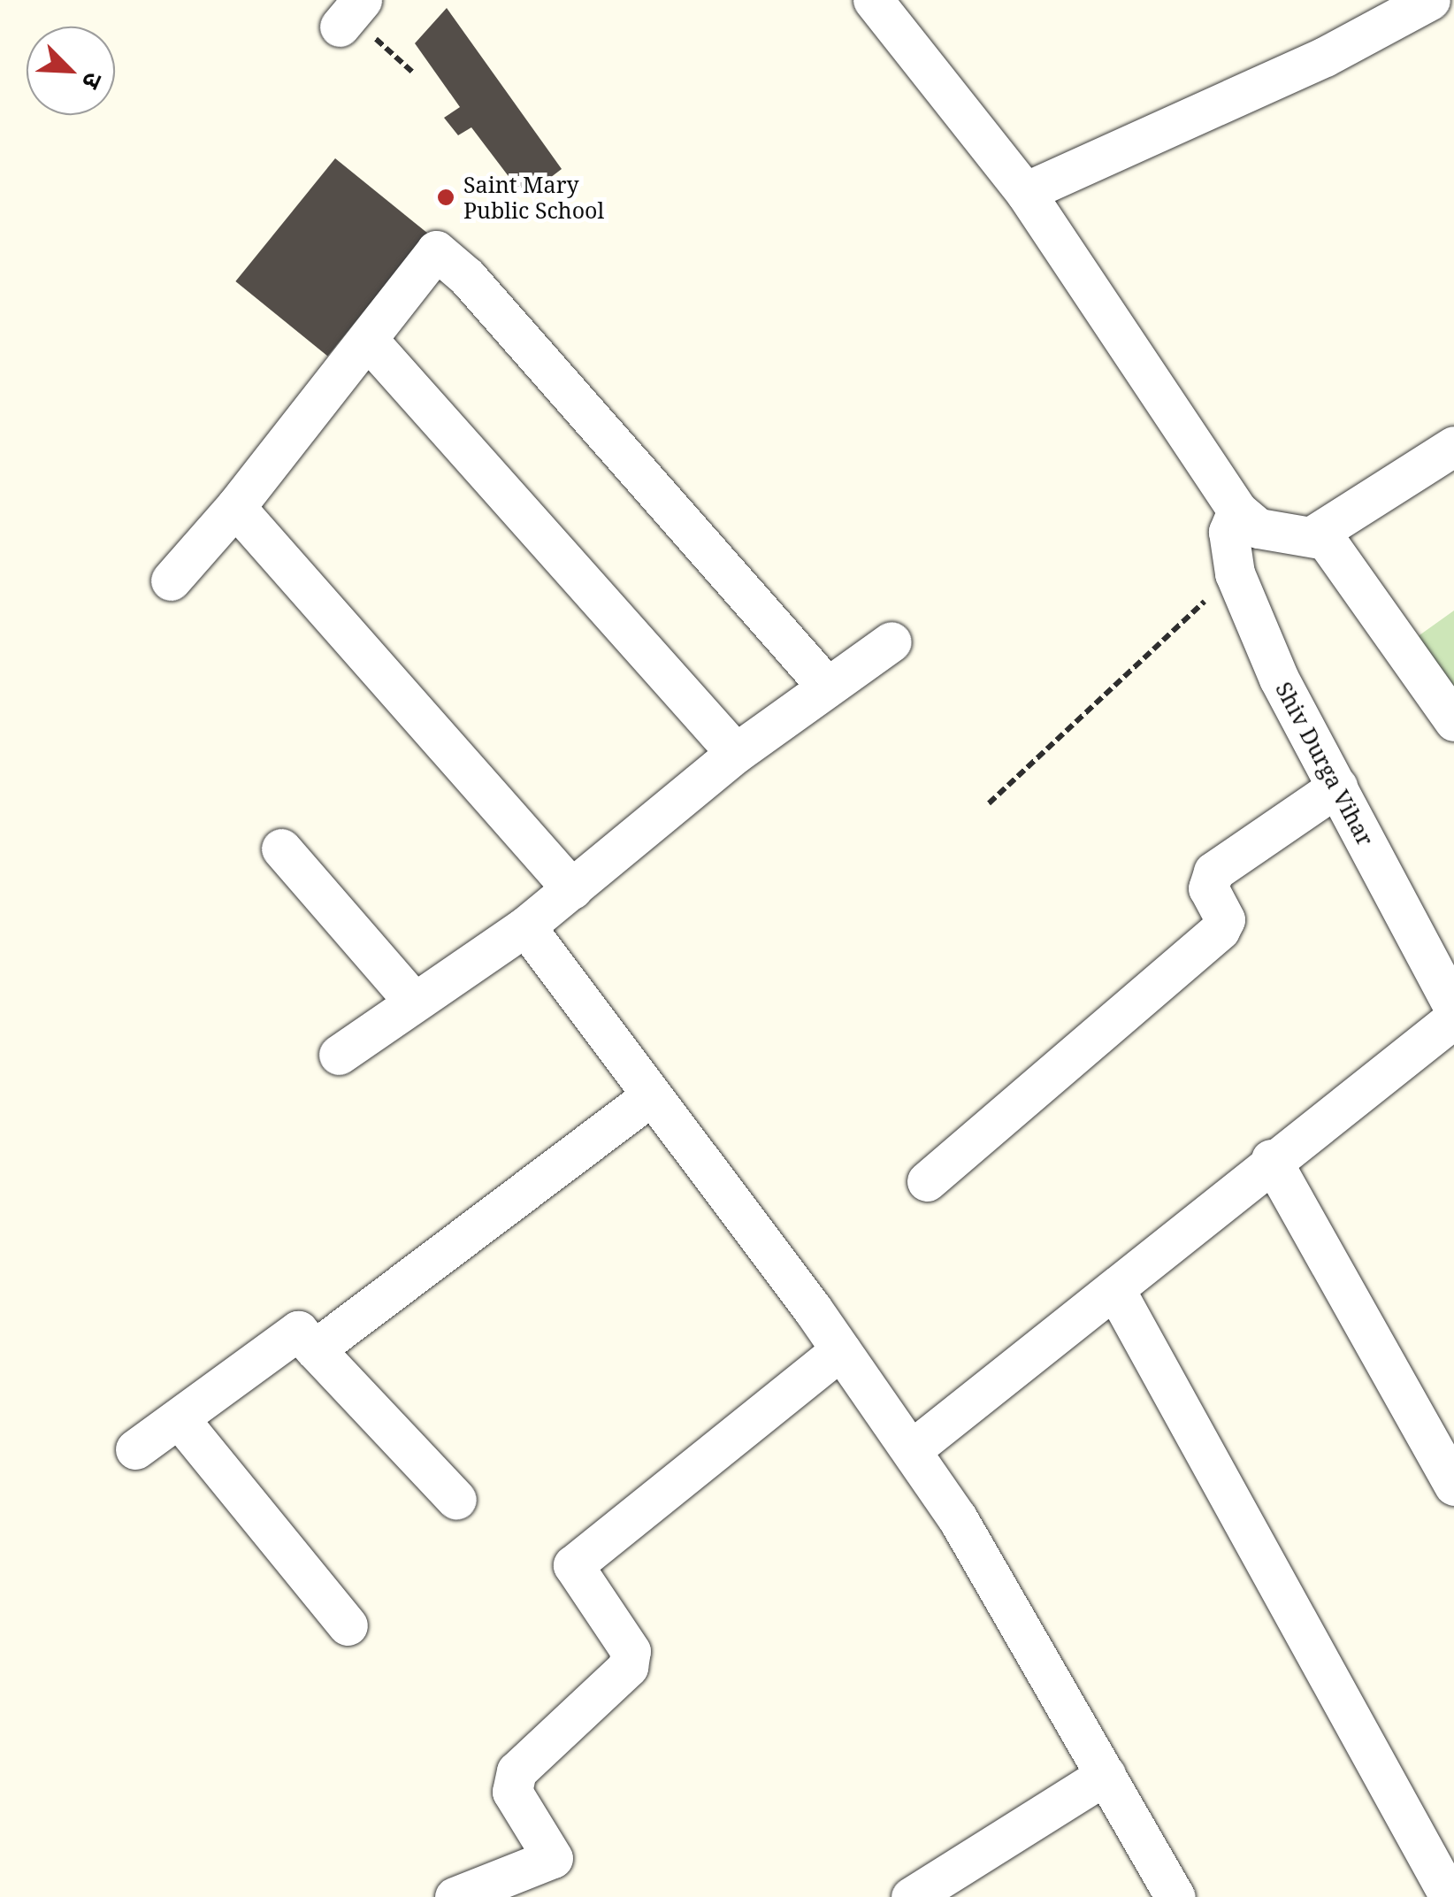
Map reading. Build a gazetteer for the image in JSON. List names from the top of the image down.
{
  "streets": {
    "street": ["Shiv Durga Vihar"]
  },
  "places": ["Saint Mary Public School"],
  "north": "bottom right"
}
